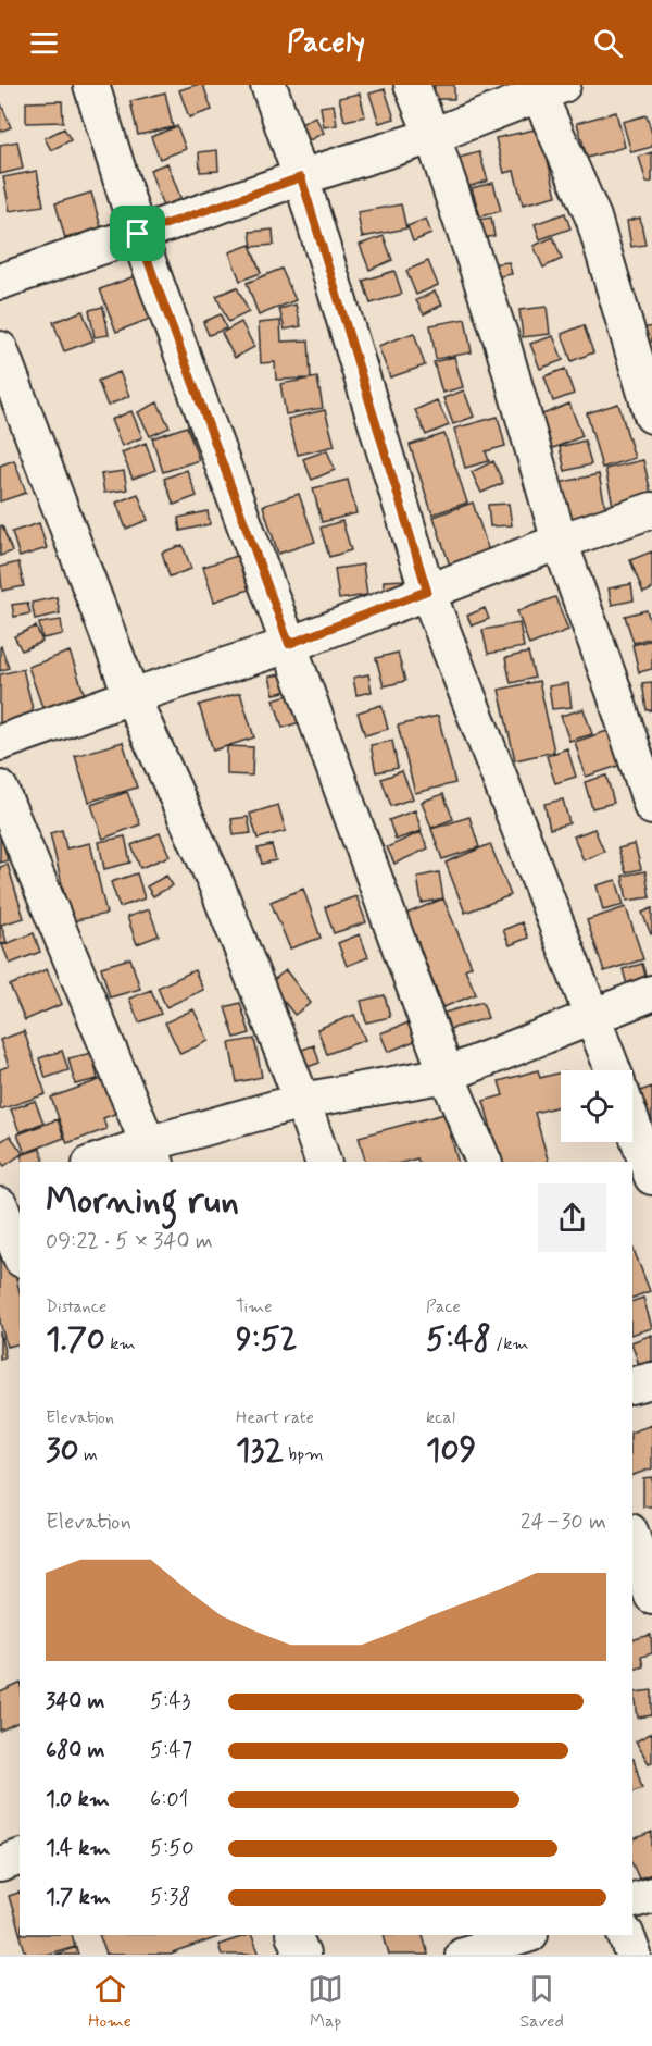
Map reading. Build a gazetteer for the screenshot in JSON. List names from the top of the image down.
{
  "page": {
    "header": "Pacely",
    "heading": ["Morning run", "09:22 · 5 × 340 m"],
    "stats": [
      ["Distance", "1.70 km"],
      ["Time", "9:52"],
      ["Pace", "5:48 /km"],
      ["Elevation", "30 m"],
      ["Heart rate", "132 bpm"],
      ["kcal", "109"]
    ],
    "chart": ["Elevation", "24–30 m"],
    "list": [
      {
        "name": "340 m",
        "note": "5:43"
      },
      {
        "name": "680 m",
        "note": "5:47"
      },
      {
        "name": "1.0 km",
        "note": "6:01"
      },
      {
        "name": "1.4 km",
        "note": "5:50"
      },
      {
        "name": "1.7 km",
        "note": "5:38"
      }
    ],
    "tabs": ["Home", "Map", "Saved"]
  }
}
